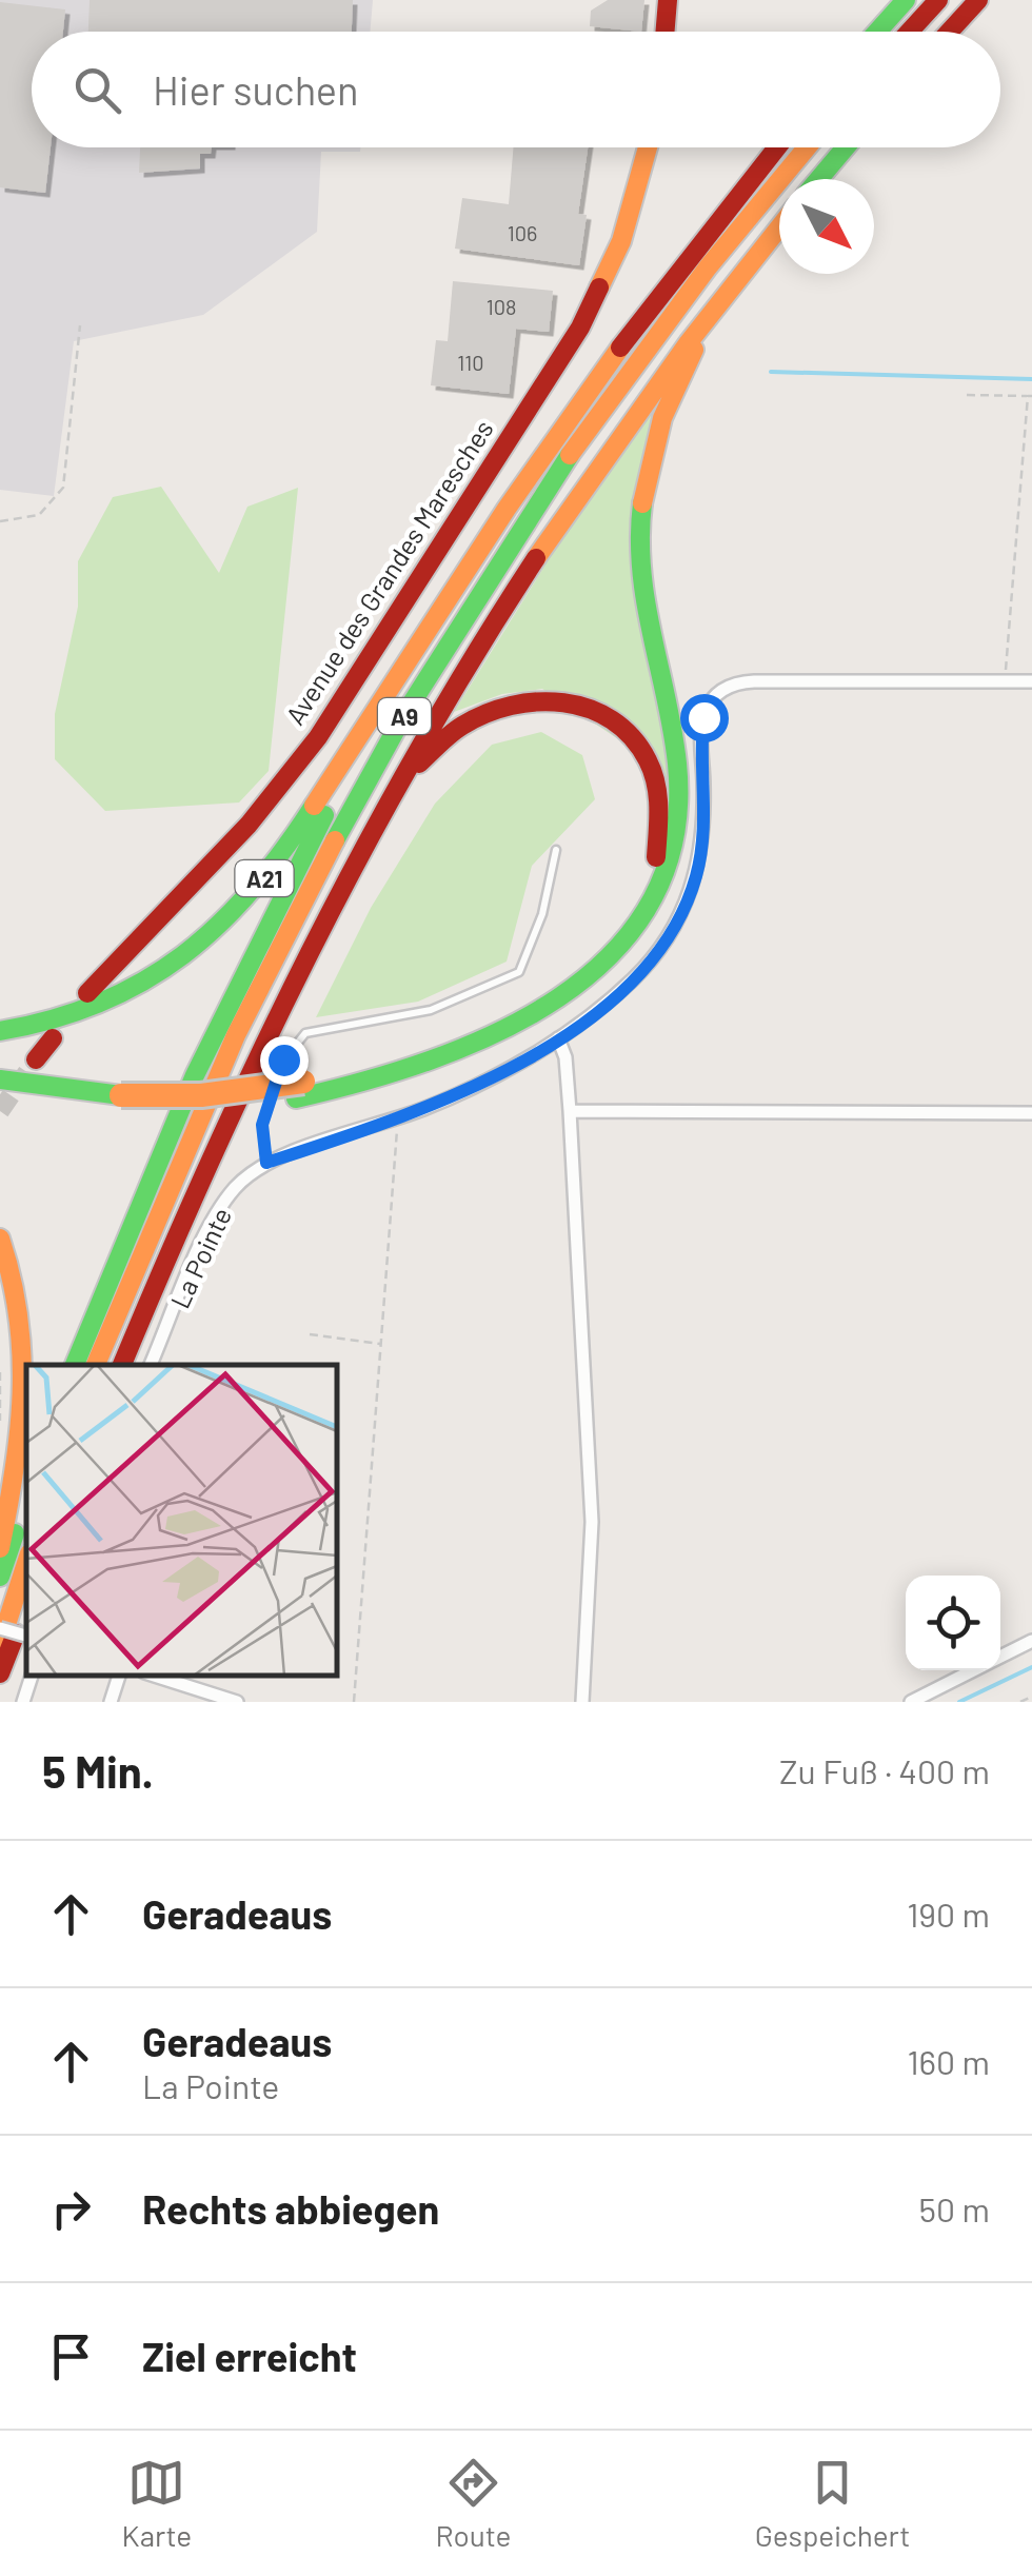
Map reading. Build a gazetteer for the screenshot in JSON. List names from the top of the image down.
{
  "streets": {
    "main road": ["Avenue des Grandes Maresches", "A9", "A21"],
    "street": ["La Pointe"]
  },
  "crossings": [
    ["A9", "A21"]
  ],
  "house_numbers": ["106", "108", "110"],
  "north": "bottom right",
  "page": {
    "search": "Hier suchen",
    "heading": ["5 Min.", "Zu Fuß · 400 m"],
    "list": [
      ["Geradeaus", "190 m"],
      ["Geradeaus", "La Pointe", "160 m"],
      ["Rechts abbiegen", "50 m"],
      "Ziel erreicht"
    ],
    "nav": ["Karte", "Route", "Gespeichert"]
  }
}
